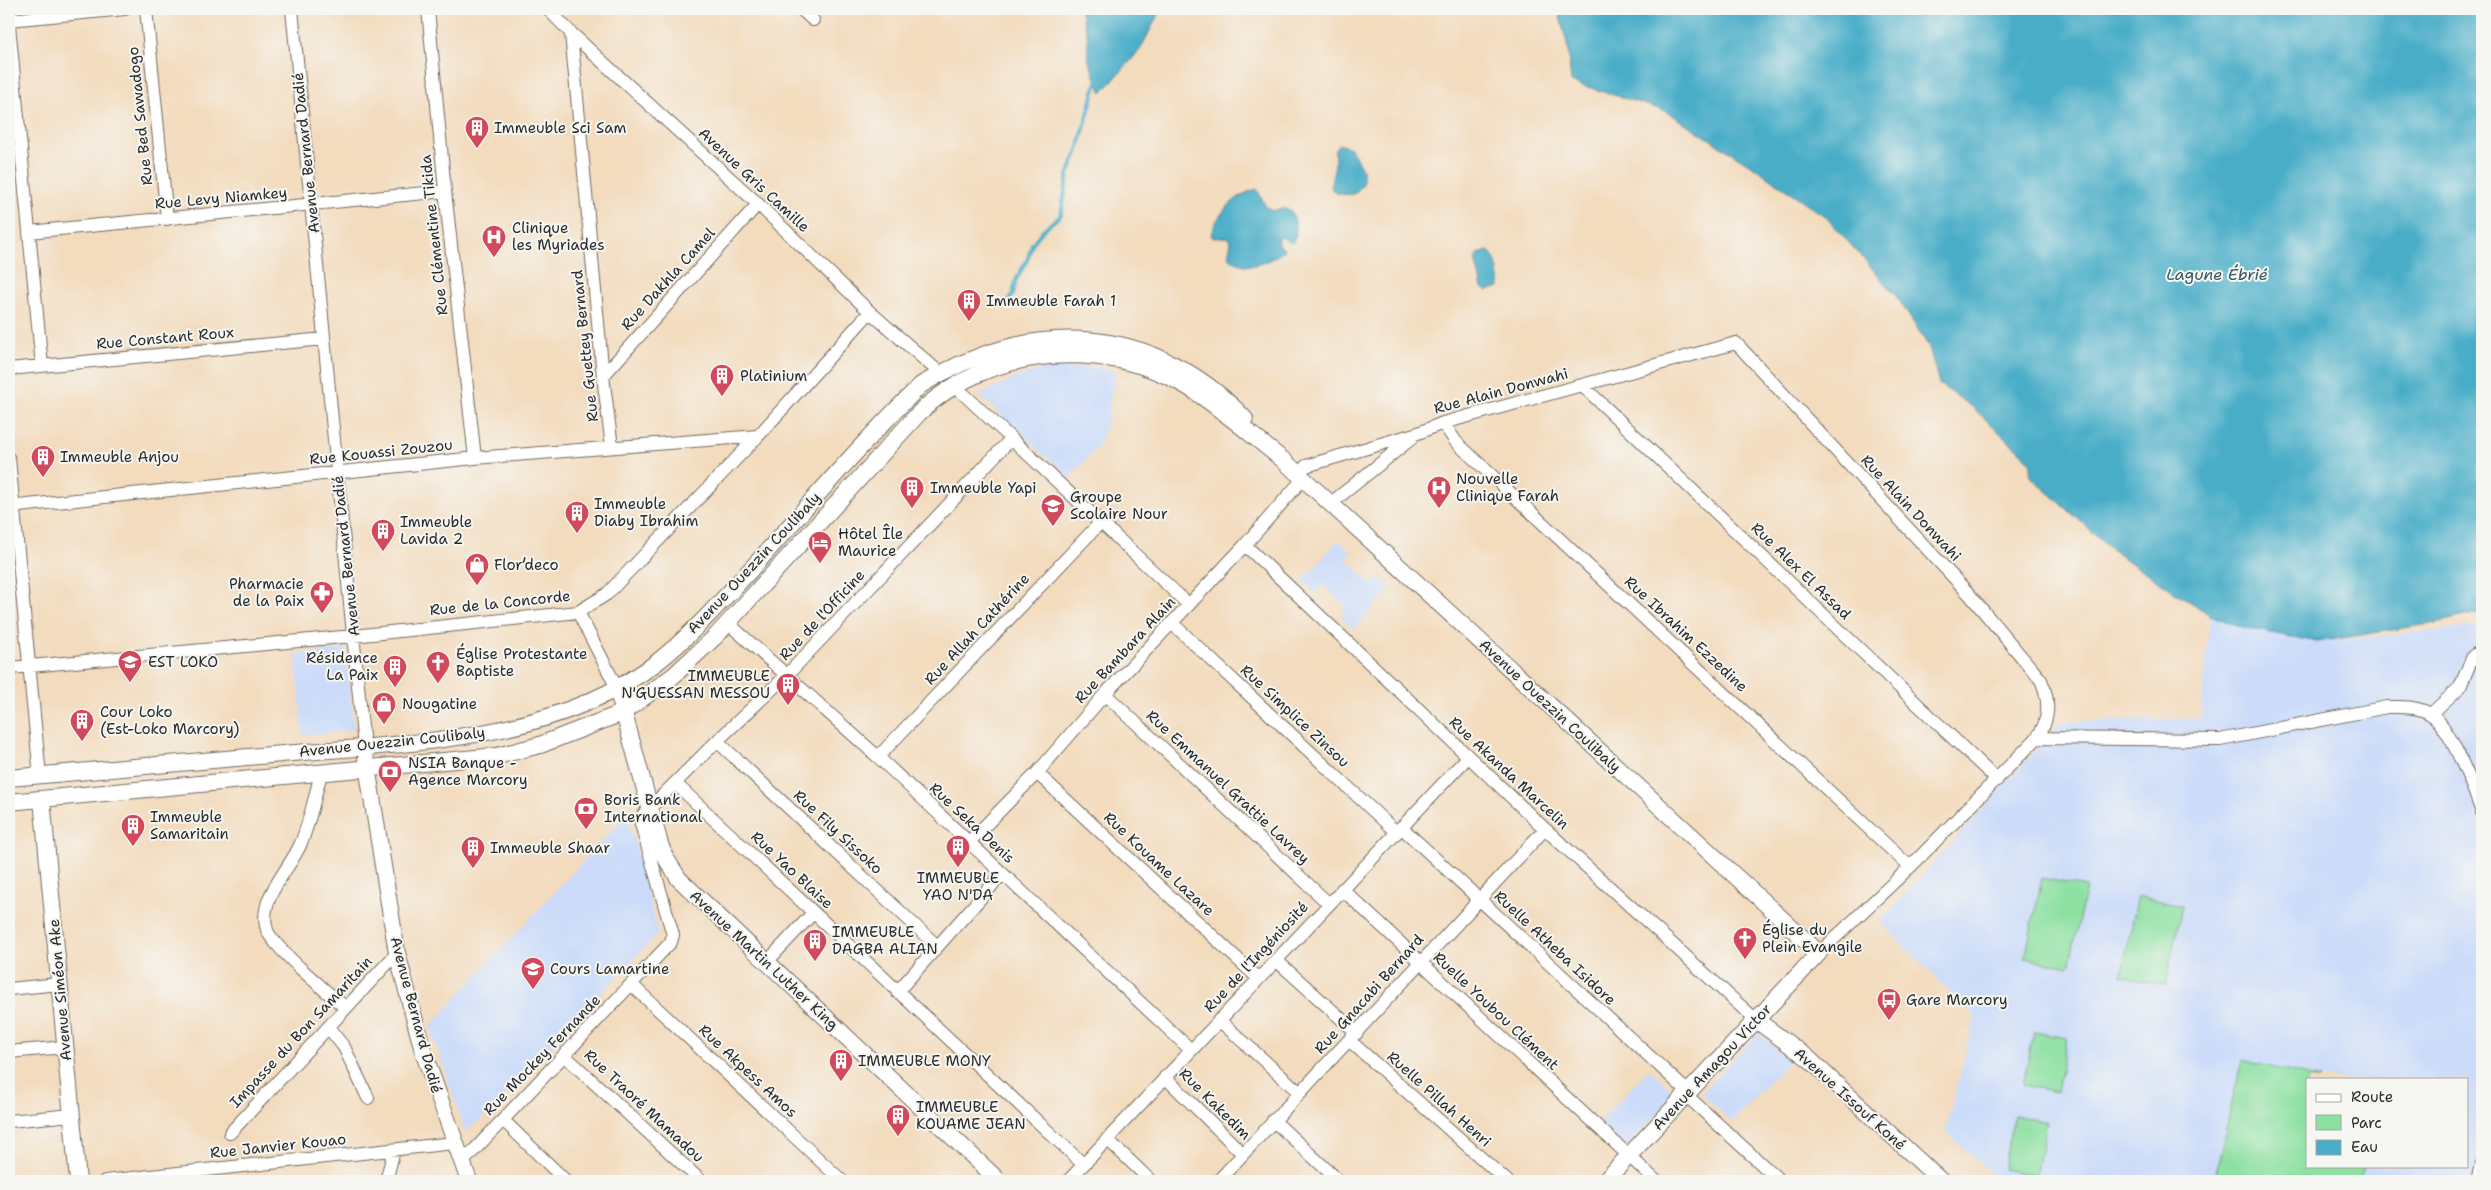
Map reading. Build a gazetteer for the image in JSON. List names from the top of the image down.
{
  "streets": {
    "street": [
      "Rue Bed Sawadogo",
      "Avenue Bernard Dadié",
      "Avenue Gris Camille",
      "Rue Levy Niamkey",
      "Rue Clémentine Tikida",
      "Rue Dakhla Camel",
      "Rue Constant Roux",
      "Rue Guettey Bernard",
      "Rue Alain Donwahi",
      "Rue Kouassi Zouzou",
      "Avenue Ouezzin Coulibaly",
      "Rue Alex El Assad",
      "Rue de la Concorde",
      "Rue de l'Officine",
      "Rue Allah Cathérine",
      "Rue Ibrahim Ezzedine",
      "Rue Bambara Alain",
      "Rue Simplice Zinsou",
      "Rue Akanda Marcelin",
      "Rue Emmanuel Grattie Lavrey",
      "Rue Seka Denis",
      "Rue Fily Sissoko",
      "Rue Kouame Lazare",
      "Rue Yao Blaise",
      "Ruelle Atheba Isidore",
      "Rue de l'Ingéniosité",
      "Avenue Martin Luther King",
      "Avenue Siméon Ake",
      "Rue Gnacabi Bernard",
      "Ruelle Youbou Clément",
      "Impasse du Bon Samaritain",
      "Rue Mockey Fernande",
      "Avenue Amagou Victor",
      "Rue Akpess Amos",
      "Ruelle Pillah Henri",
      "Avenue Issouf Koné",
      "Rue Kakedim",
      "Rue Traoré Mamadou",
      "Rue Janvier Kouao"
    ]
  },
  "crossings": [
    ["Rue Bed Sawadogo", "Rue Levy Niamkey"],
    ["Avenue Bernard Dadié", "Rue Levy Niamkey"],
    ["Avenue Bernard Dadié", "Rue Constant Roux"],
    ["Avenue Bernard Dadié", "Rue Kouassi Zouzou"],
    ["Avenue Bernard Dadié", "Avenue Ouezzin Coulibaly"],
    ["Avenue Bernard Dadié", "Rue de la Concorde"],
    ["Avenue Bernard Dadié", "Impasse du Bon Samaritain"],
    ["Avenue Bernard Dadié", "Rue Mockey Fernande"],
    ["Avenue Bernard Dadié", "Rue Janvier Kouao"],
    ["Avenue Gris Camille", "Rue Dakhla Camel"],
    ["Avenue Gris Camille", "Rue Guettey Bernard"],
    ["Avenue Gris Camille", "Avenue Ouezzin Coulibaly"],
    ["Avenue Gris Camille", "Rue de la Concorde"],
    ["Rue Levy Niamkey", "Rue Clémentine Tikida"],
    ["Rue Clémentine Tikida", "Rue Kouassi Zouzou"],
    ["Rue Dakhla Camel", "Rue Guettey Bernard"],
    ["Rue Guettey Bernard", "Rue Kouassi Zouzou"],
    ["Rue Alain Donwahi", "Avenue Ouezzin Coulibaly"],
    ["Rue Alain Donwahi", "Rue Alex El Assad"],
    ["Rue Alain Donwahi", "Rue Ibrahim Ezzedine"],
    ["Rue Alain Donwahi", "Rue Bambara Alain"],
    ["Rue Alain Donwahi", "Avenue Amagou Victor"],
    ["Rue Kouassi Zouzou", "Rue de la Concorde"],
    ["Avenue Ouezzin Coulibaly", "Rue Bambara Alain"],
    ["Avenue Ouezzin Coulibaly", "Rue Seka Denis"],
    ["Avenue Ouezzin Coulibaly", "Avenue Martin Luther King"],
    ["Avenue Ouezzin Coulibaly", "Avenue Siméon Ake"],
    ["Avenue Ouezzin Coulibaly", "Avenue Amagou Victor"],
    ["Rue de l'Officine", "Rue Seka Denis"],
    ["Rue de l'Officine", "Rue Fily Sissoko"],
    ["Rue de l'Officine", "Rue Yao Blaise"],
    ["Rue de l'Officine", "Avenue Martin Luther King"],
    ["Rue de l'Officine", "Rue Mockey Fernande"],
    ["Rue Allah Cathérine", "Rue Seka Denis"],
    ["Rue Bambara Alain", "Rue Simplice Zinsou"],
    ["Rue Bambara Alain", "Rue Akanda Marcelin"],
    ["Rue Bambara Alain", "Rue Emmanuel Grattie Lavrey"],
    ["Rue Bambara Alain", "Rue Seka Denis"],
    ["Rue Bambara Alain", "Rue Kouame Lazare"],
    ["Rue Simplice Zinsou", "Ruelle Atheba Isidore"],
    ["Rue Simplice Zinsou", "Rue de l'Ingéniosité"],
    ["Rue Akanda Marcelin", "Rue de l'Ingéniosité"],
    ["Rue Akanda Marcelin", "Rue Gnacabi Bernard"],
    ["Rue Akanda Marcelin", "Avenue Amagou Victor"],
    ["Rue Akanda Marcelin", "Avenue Issouf Koné"],
    ["Rue Emmanuel Grattie Lavrey", "Rue de l'Ingéniosité"],
    ["Rue Seka Denis", "Rue de l'Ingéniosité"],
    ["Rue Kouame Lazare", "Rue de l'Ingéniosité"],
    ["Rue Yao Blaise", "Rue de l'Ingéniosité"],
    ["Ruelle Atheba Isidore", "Rue de l'Ingéniosité"],
    ["Ruelle Atheba Isidore", "Rue Gnacabi Bernard"],
    ["Ruelle Atheba Isidore", "Avenue Amagou Victor"],
    ["Rue de l'Ingéniosité", "Ruelle Youbou Clément"],
    ["Rue de l'Ingéniosité", "Ruelle Pillah Henri"],
    ["Rue de l'Ingéniosité", "Rue Kakedim"],
    ["Avenue Martin Luther King", "Rue Mockey Fernande"],
    ["Rue Gnacabi Bernard", "Ruelle Youbou Clément"],
    ["Rue Gnacabi Bernard", "Ruelle Pillah Henri"],
    ["Rue Gnacabi Bernard", "Rue Kakedim"],
    ["Ruelle Youbou Clément", "Avenue Amagou Victor"],
    ["Rue Mockey Fernande", "Rue Akpess Amos"],
    ["Rue Mockey Fernande", "Rue Traoré Mamadou"],
    ["Avenue Amagou Victor", "Avenue Issouf Koné"]
  ],
  "water": ["Lagune Ébrié"],
  "places": {
    "building": [
      "Immeuble Sci Sam",
      "Immeuble Farah 1",
      "Platinium",
      "Immeuble Anjou",
      "Immeuble Yapi",
      "Immeuble Diaby Ibrahim",
      "Immeuble Lavida 2",
      "Résidence La Paix",
      "IMMEUBLE N'GUESSAN MESSOU",
      "Cour Loko (Est-Loko Marcory)",
      "Immeuble Samaritain",
      "IMMEUBLE YAO N'DA",
      "Immeuble Shaar",
      "IMMEUBLE DAGBA ALIAN",
      "IMMEUBLE MONY",
      "IMMEUBLE KOUAME JEAN"
    ],
    "hospital": ["Clinique les Myriades", "Nouvelle Clinique Farah"],
    "school or university": ["Groupe Scolaire Nour", "EST LOKO", "Cours Lamartine"],
    "hotel": ["Hôtel Île Maurice"],
    "shop": ["Flor’deco", "Nougatine"],
    "pharmacy": ["Pharmacie de la Paix"],
    "church": ["Église Protestante Baptiste", "Église du Plein Evangile"],
    "bank": ["NSIA Banque - Agence Marcory", "Boris Bank International"],
    "bus stop": ["Gare Marcory"]
  },
  "legend": ["Route", "Parc", "Eau"]
}
